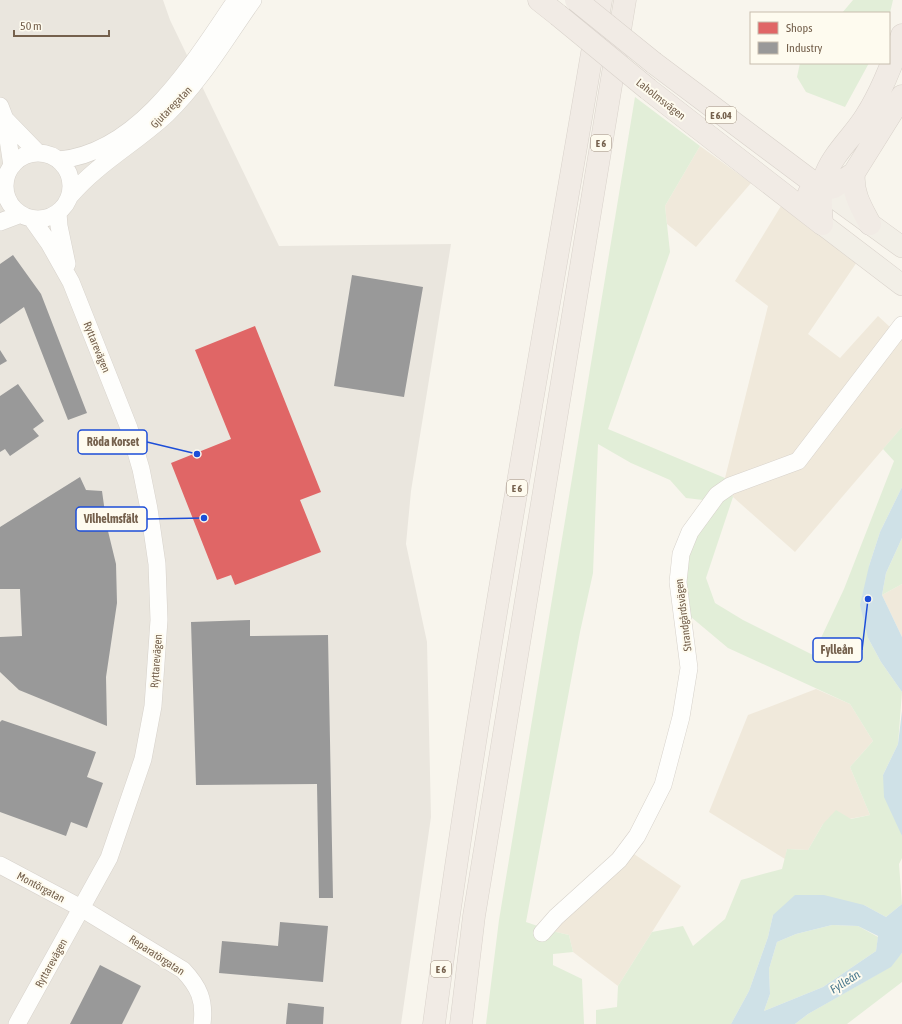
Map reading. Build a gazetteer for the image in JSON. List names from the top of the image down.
{
  "streets": {
    "highway": ["Laholmsvägen", "E 6.04", "E 6"],
    "street": [
      "Gjutaregatan",
      "Ryttarevägen",
      "Strandgårdsvägen",
      "Montörgatan",
      "Reparatörgatan"
    ]
  },
  "crossings": [
    ["Gjutaregatan", "Ryttarevägen"],
    ["Ryttarevägen", "Montörgatan"],
    ["Ryttarevägen", "Reparatörgatan"],
    ["Montörgatan", "Reparatörgatan"]
  ],
  "water": ["Fylleån"],
  "places": ["Röda Korset", "Vilhelmsfält", "Fylleån"],
  "legend": ["Shops", "Industry"],
  "scale_bar": "50 m"
}
